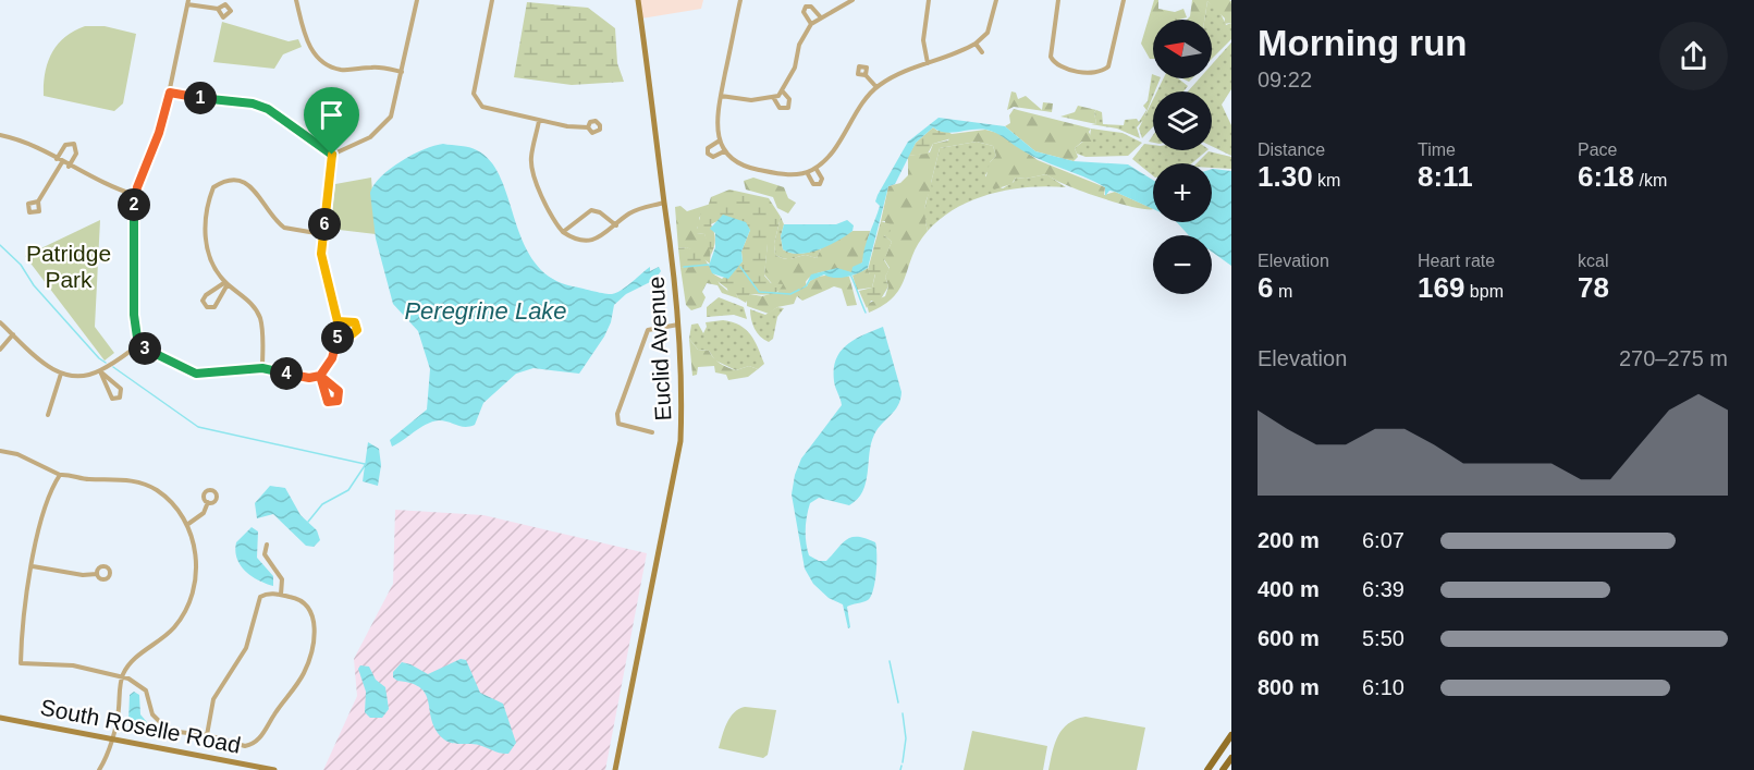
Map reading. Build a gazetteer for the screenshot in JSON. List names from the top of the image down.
{
  "streets": {
    "main road": ["Euclid Avenue", "South Roselle Road"]
  },
  "water": ["Peregrine Lake"],
  "parks": ["Patridge Park"],
  "north": "left",
  "page": {
    "heading": ["Morning run", "09:22"],
    "map_buttons": ["+", "−"],
    "pins": [
      "1",
      "2",
      "6",
      "5",
      "3",
      "4"
    ],
    "stats": [
      ["Distance", "1.30 km"],
      ["Time", "8:11"],
      ["Pace", "6:18 /km"],
      ["Elevation", "6 m"],
      ["Heart rate", "169 bpm"],
      ["kcal", "78"]
    ],
    "chart": ["Elevation", "270–275 m"],
    "list": [
      {
        "name": "200 m",
        "note": "6:07"
      },
      {
        "name": "400 m",
        "note": "6:39"
      },
      {
        "name": "600 m",
        "note": "5:50"
      },
      {
        "name": "800 m",
        "note": "6:10"
      }
    ]
  }
}
